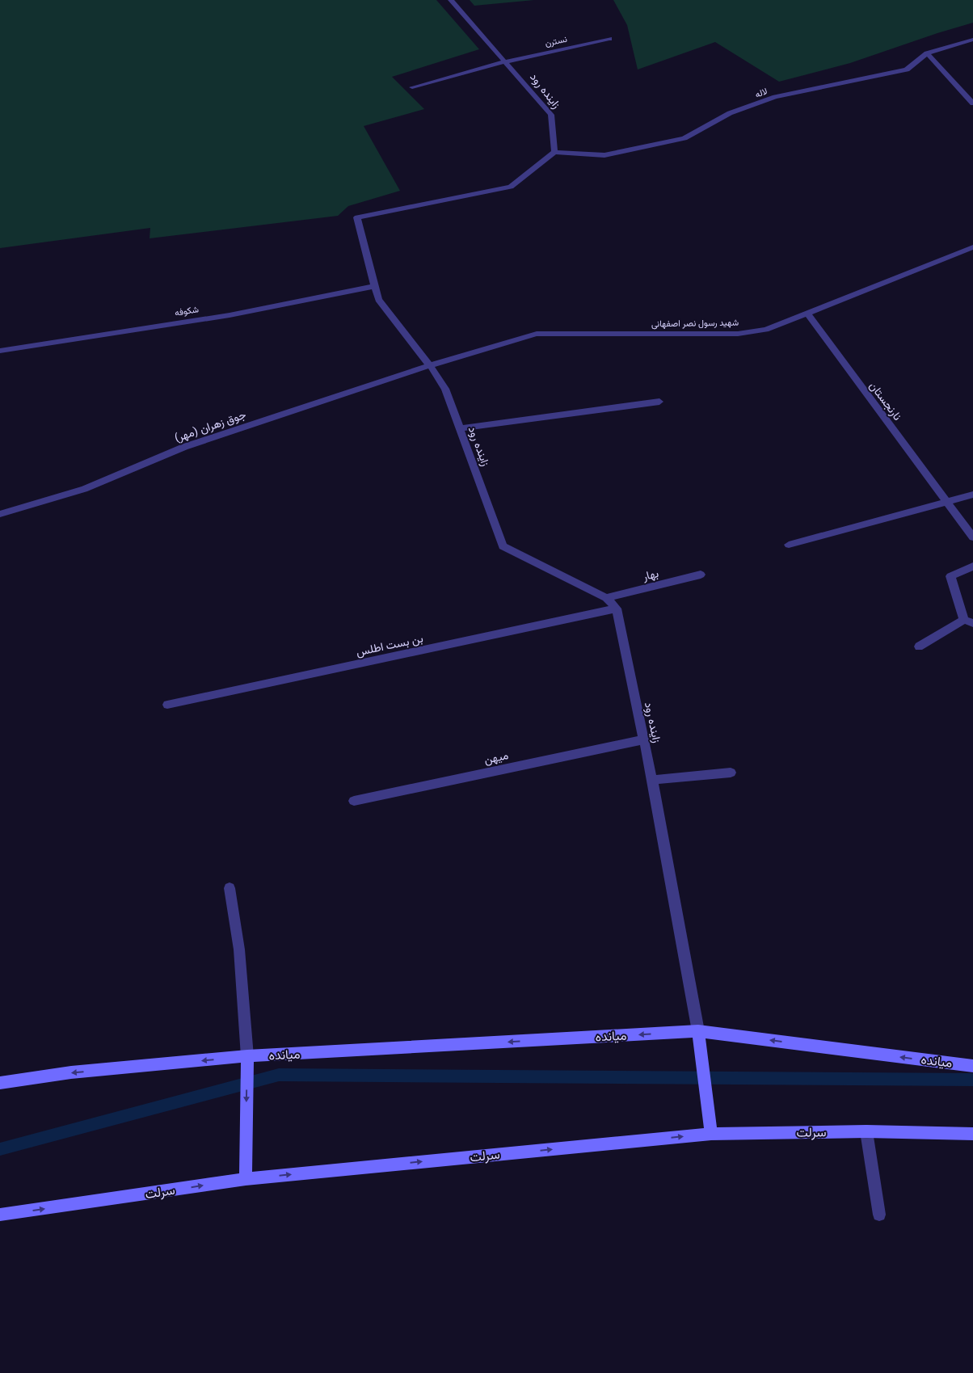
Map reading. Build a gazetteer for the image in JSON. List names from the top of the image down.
{
  "streets": {
    "street": [
      "نسترن",
      "زاینده رود",
      "لاله",
      "شکوفه",
      "شهید رسول نصر اصفهانی",
      "نارنجستان",
      "جوق زهران (مهر)",
      "بهار",
      "بن بست اطلس",
      "میهن",
      "میانده",
      "سرلت"
    ]
  },
  "crossings": [
    ["نسترن", "زاینده رود"],
    ["زاینده رود", "لاله"],
    ["زاینده رود", "شکوفه"],
    ["زاینده رود", "شهید رسول نصر اصفهانی"],
    ["زاینده رود", "جوق زهران (مهر)"],
    ["زاینده رود", "بهار"],
    ["زاینده رود", "بن بست اطلس"],
    ["زاینده رود", "میهن"],
    ["زاینده رود", "میانده"],
    ["شهید رسول نصر اصفهانی", "نارنجستان"],
    ["شهید رسول نصر اصفهانی", "جوق زهران (مهر)"]
  ],
  "one_way": ["میانده", "سرلت"]
}
